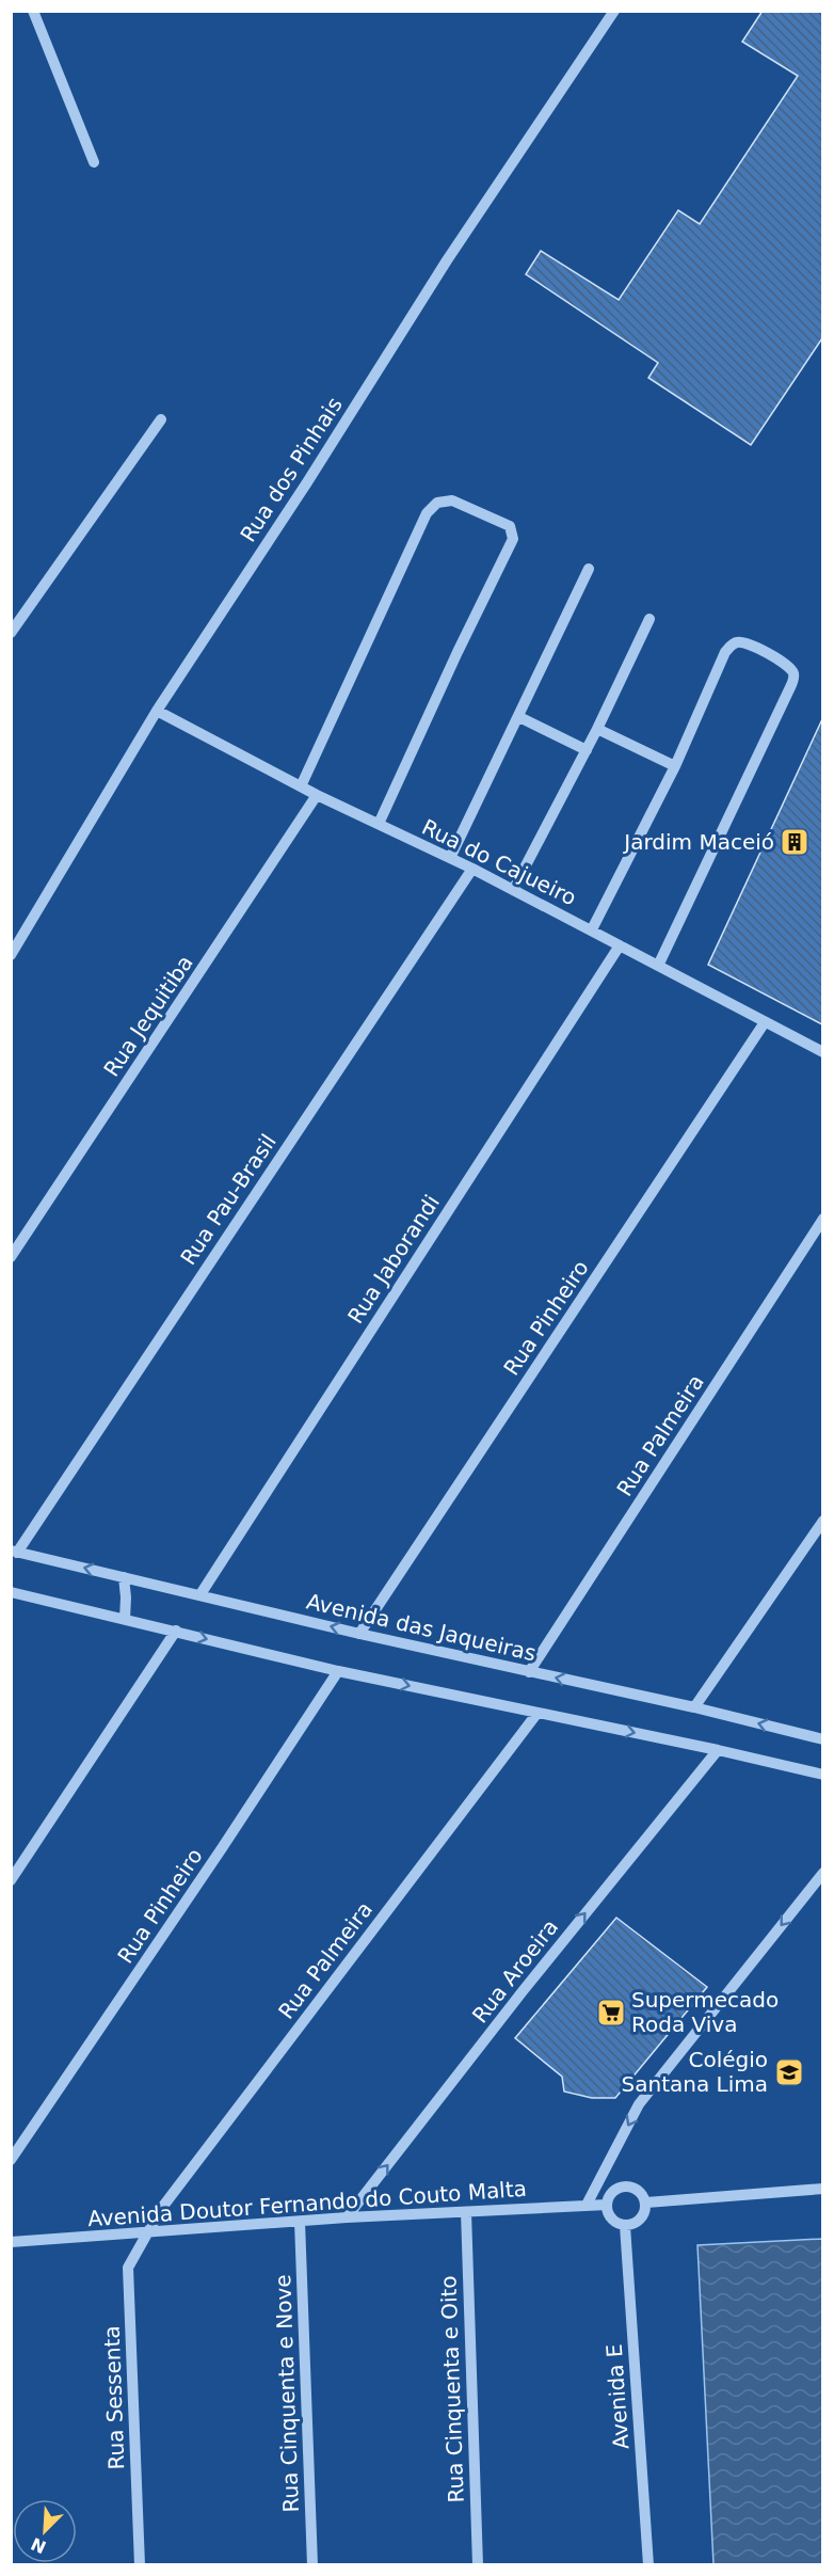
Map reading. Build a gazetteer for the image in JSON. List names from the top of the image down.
{
  "streets": {
    "street": [
      "Rua dos Pinhais",
      "Rua do Cajueiro",
      "Rua Jequitiba",
      "Rua Pau-Brasil",
      "Rua Jaborandi",
      "Rua Pinheiro",
      "Rua Palmeira",
      "Avenida das Jaqueiras",
      "Rua Aroeira",
      "Avenida Doutor Fernando do Couto Malta",
      "Rua Cinquenta e Oito",
      "Rua Cinquenta e Nove",
      "Avenida E",
      "Rua Sessenta"
    ]
  },
  "crossings": [
    ["Rua dos Pinhais", "Rua do Cajueiro"],
    ["Rua do Cajueiro", "Rua Jequitiba"],
    ["Rua do Cajueiro", "Rua Pau-Brasil"],
    ["Rua do Cajueiro", "Rua Jaborandi"],
    ["Rua do Cajueiro", "Rua Pinheiro"],
    ["Rua Pau-Brasil", "Avenida das Jaqueiras"],
    ["Rua Jaborandi", "Avenida das Jaqueiras"],
    ["Rua Pinheiro", "Avenida das Jaqueiras"],
    ["Rua Palmeira", "Avenida das Jaqueiras"],
    ["Rua Palmeira", "Avenida Doutor Fernando do Couto Malta"],
    ["Rua Palmeira", "Rua Sessenta"],
    ["Rua Aroeira", "Avenida Doutor Fernando do Couto Malta"],
    ["Avenida Doutor Fernando do Couto Malta", "Rua Cinquenta e Oito"],
    ["Avenida Doutor Fernando do Couto Malta", "Rua Cinquenta e Nove"],
    ["Avenida Doutor Fernando do Couto Malta", "Avenida E"],
    ["Avenida Doutor Fernando do Couto Malta", "Rua Sessenta"]
  ],
  "one_way": ["Rua Aroeira"],
  "places": {
    "building": ["Jardim Maceió"],
    "supermarket": ["Supermecado Roda Viva"],
    "school or university": ["Colégio Santana Lima"]
  },
  "north": "bottom left"
}
